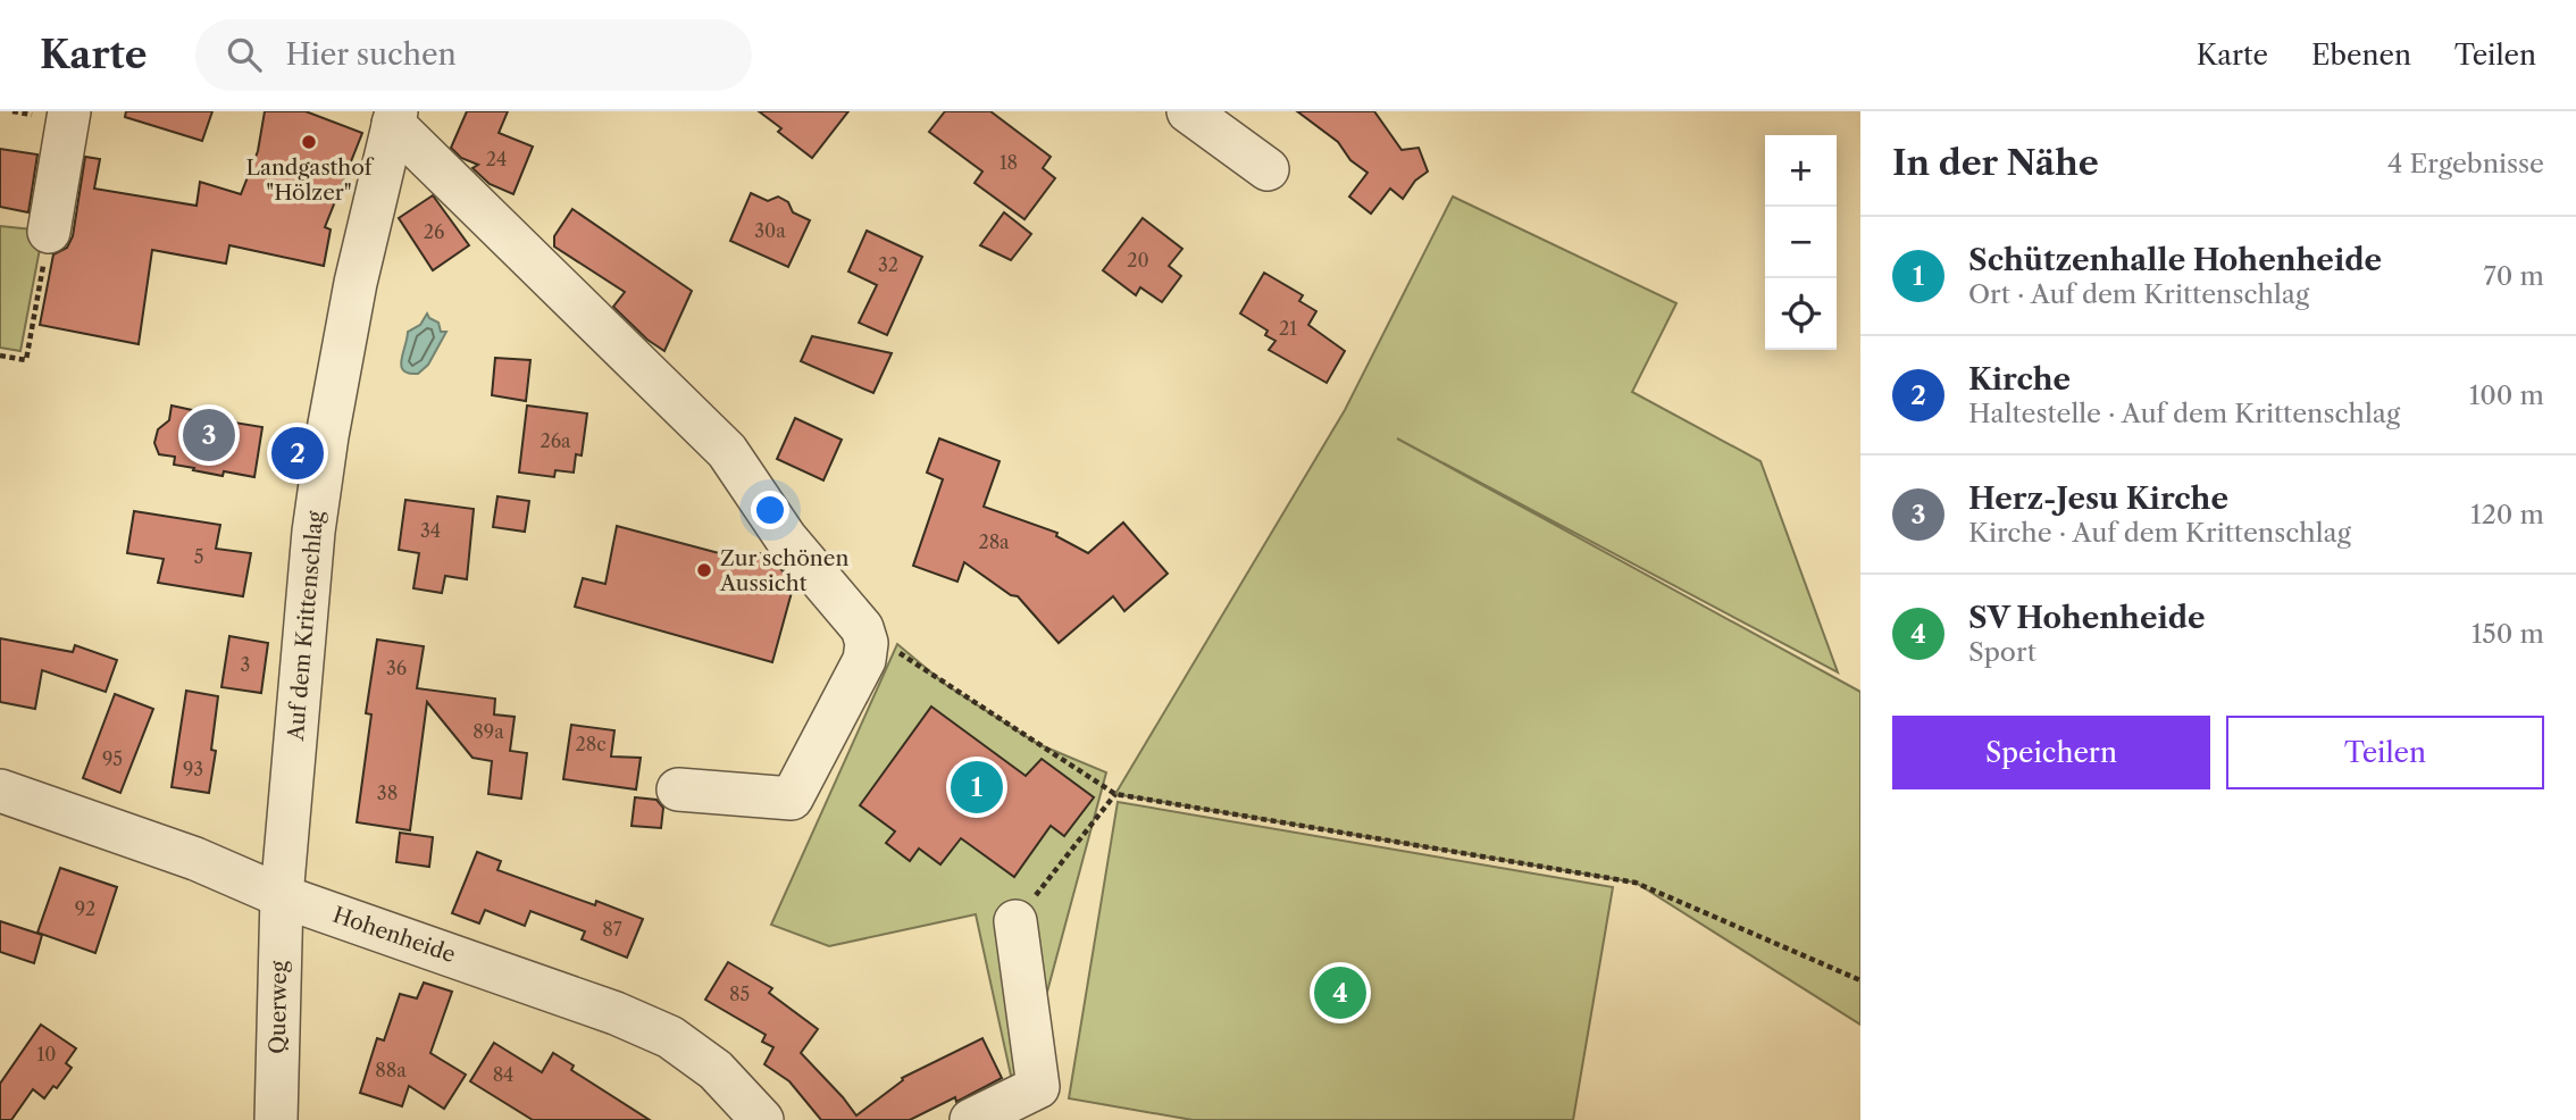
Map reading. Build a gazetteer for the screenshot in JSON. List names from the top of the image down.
{
  "streets": {
    "street": ["Auf dem Krittenschlag", "Hohenheide", "Querweg"]
  },
  "crossings": [
    ["Auf dem Krittenschlag", "Hohenheide"],
    ["Auf dem Krittenschlag", "Querweg"],
    ["Hohenheide", "Querweg"]
  ],
  "places": ["Landgasthof \"Hölzer\"", "Zur schönen Aussicht"],
  "house_numbers": [
    "24",
    "18",
    "30a",
    "26",
    "20",
    "32",
    "21",
    "26a",
    "34",
    "28a",
    "5",
    "3",
    "36",
    "89a",
    "28c",
    "95",
    "93",
    "38",
    "92",
    "87",
    "85",
    "10",
    "88a",
    "84"
  ],
  "page": {
    "header": "Karte",
    "search": "Hier suchen",
    "nav": ["Karte", "Ebenen", "Teilen"],
    "heading": ["In der Nähe", "4 Ergebnisse"],
    "map_buttons": ["+", "−"],
    "list": [
      {
        "mark": "1",
        "name": "Schützenhalle Hohenheide",
        "note": "Ort · Auf dem Krittenschlag",
        "value": "70 m"
      },
      {
        "mark": "2",
        "name": "Kirche",
        "note": "Haltestelle · Auf dem Krittenschlag",
        "value": "100 m"
      },
      {
        "mark": "3",
        "name": "Herz-Jesu Kirche",
        "note": "Kirche · Auf dem Krittenschlag",
        "value": "120 m"
      },
      {
        "mark": "4",
        "name": "SV Hohenheide",
        "note": "Sport",
        "value": "150 m"
      }
    ],
    "pins": [
      "3",
      "2",
      "1",
      "4"
    ],
    "buttons": ["Speichern", "Teilen"]
  }
}
